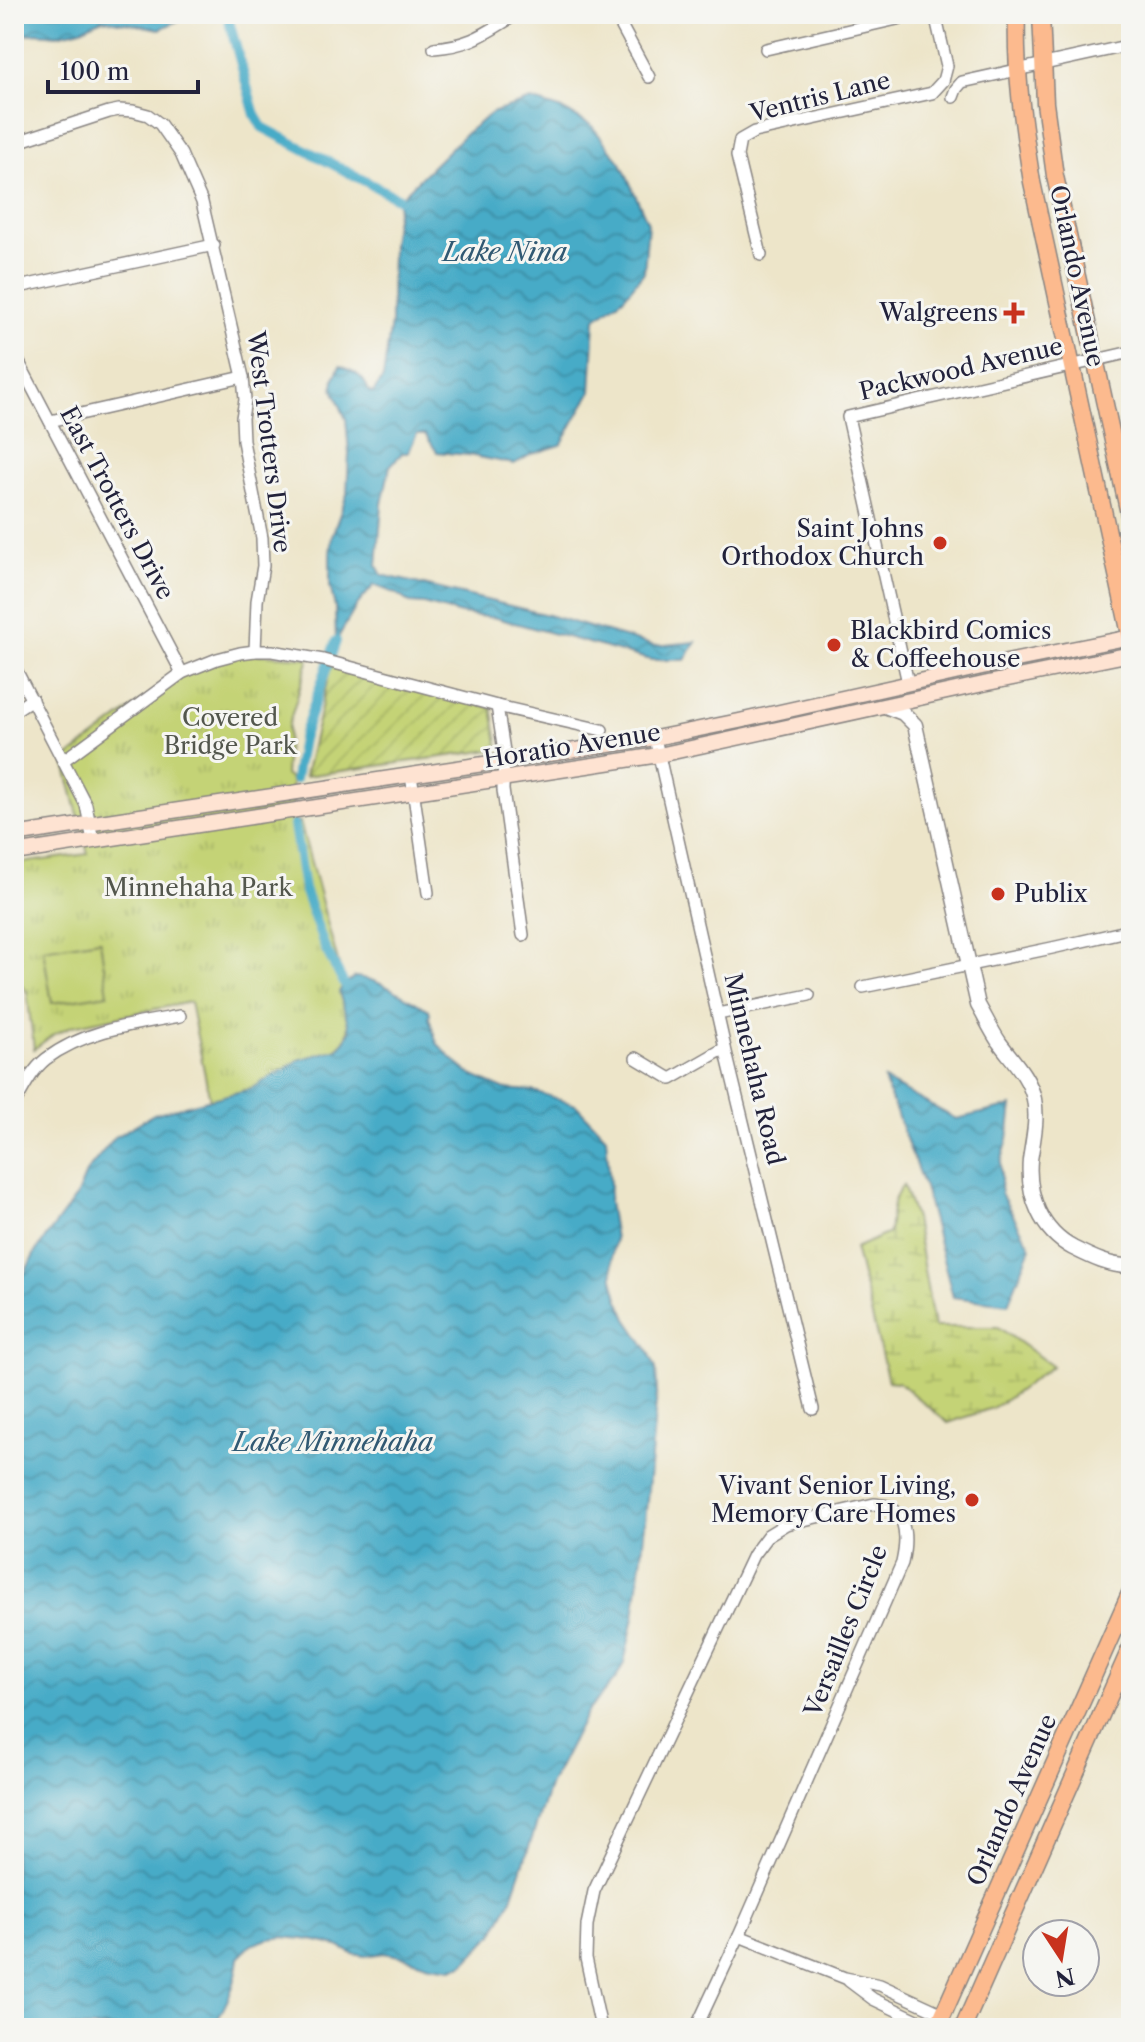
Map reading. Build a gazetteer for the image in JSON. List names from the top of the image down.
{
  "streets": {
    "main road": ["Orlando Avenue", "Horatio Avenue"],
    "street": [
      "Ventris Lane",
      "Packwood Avenue",
      "West Trotters Drive",
      "East Trotters Drive",
      "Minnehaha Road",
      "Versailles Circle"
    ]
  },
  "crossings": [
    ["Orlando Avenue", "Packwood Avenue"],
    ["Orlando Avenue", "Horatio Avenue"],
    ["Packwood Avenue", "Horatio Avenue"],
    ["Horatio Avenue", "Minnehaha Road"]
  ],
  "water": ["Lake Nina", "Lake Minnehaha"],
  "parks": ["Covered Bridge Park", "Minnehaha Park"],
  "places": {
    "health": ["Walgreens"],
    "other": [
      "Saint Johns Orthodox Church",
      "Blackbird Comics & Coffeehouse",
      "Publix",
      "Vivant Senior Living, Memory Care Homes"
    ]
  },
  "scale_bar": "100 m",
  "north": "bottom"
}
